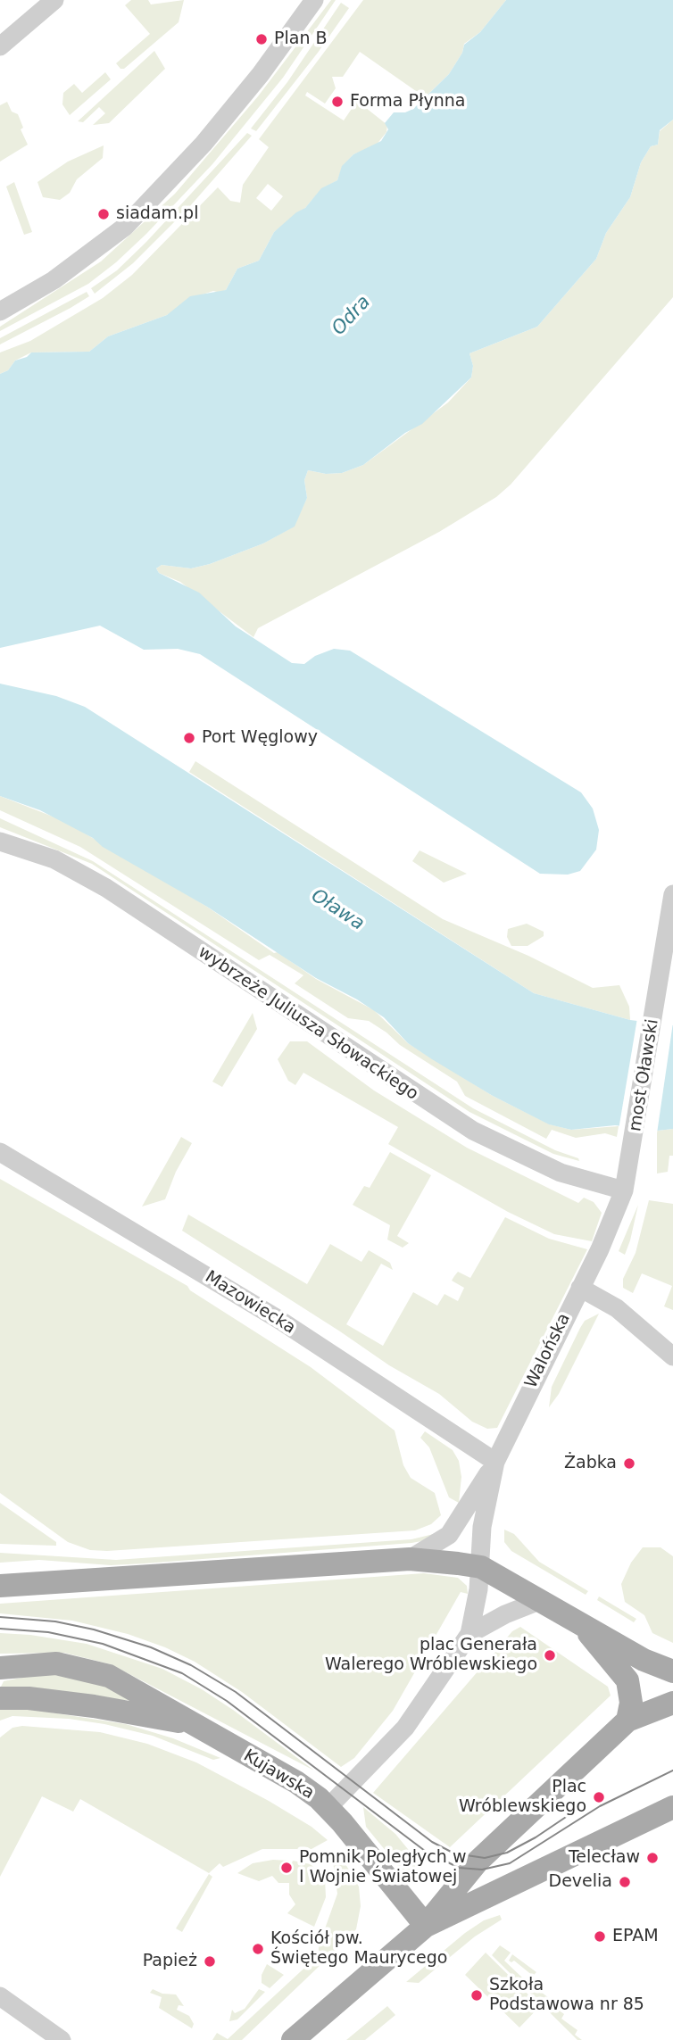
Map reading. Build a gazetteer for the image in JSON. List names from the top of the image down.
{
  "streets": {
    "main road": ["Kujawska"],
    "street": [
      "wybrzeże Juliusza Słowackiego",
      "most Oławski",
      "Mazowiecka",
      "Walońska"
    ]
  },
  "crossings": [
    ["wybrzeże Juliusza Słowackiego", "Walońska"],
    ["most Oławski", "Walońska"],
    ["Mazowiecka", "Walońska"]
  ],
  "water": ["Odra", "Oława"],
  "places": [
    "Plan B",
    "Forma Płynna",
    "siadam.pl",
    "Port Węglowy",
    "Żabka",
    "plac Generała Walerego Wróblewskiego",
    "Plac Wróblewskiego",
    "Telecław",
    "Pomnik Poległych w I Wojnie Światowej",
    "Develia",
    "EPAM",
    "Kościół pw. Świętego Maurycego",
    "Papież",
    "Szkoła Podstawowa nr 85"
  ]
}
